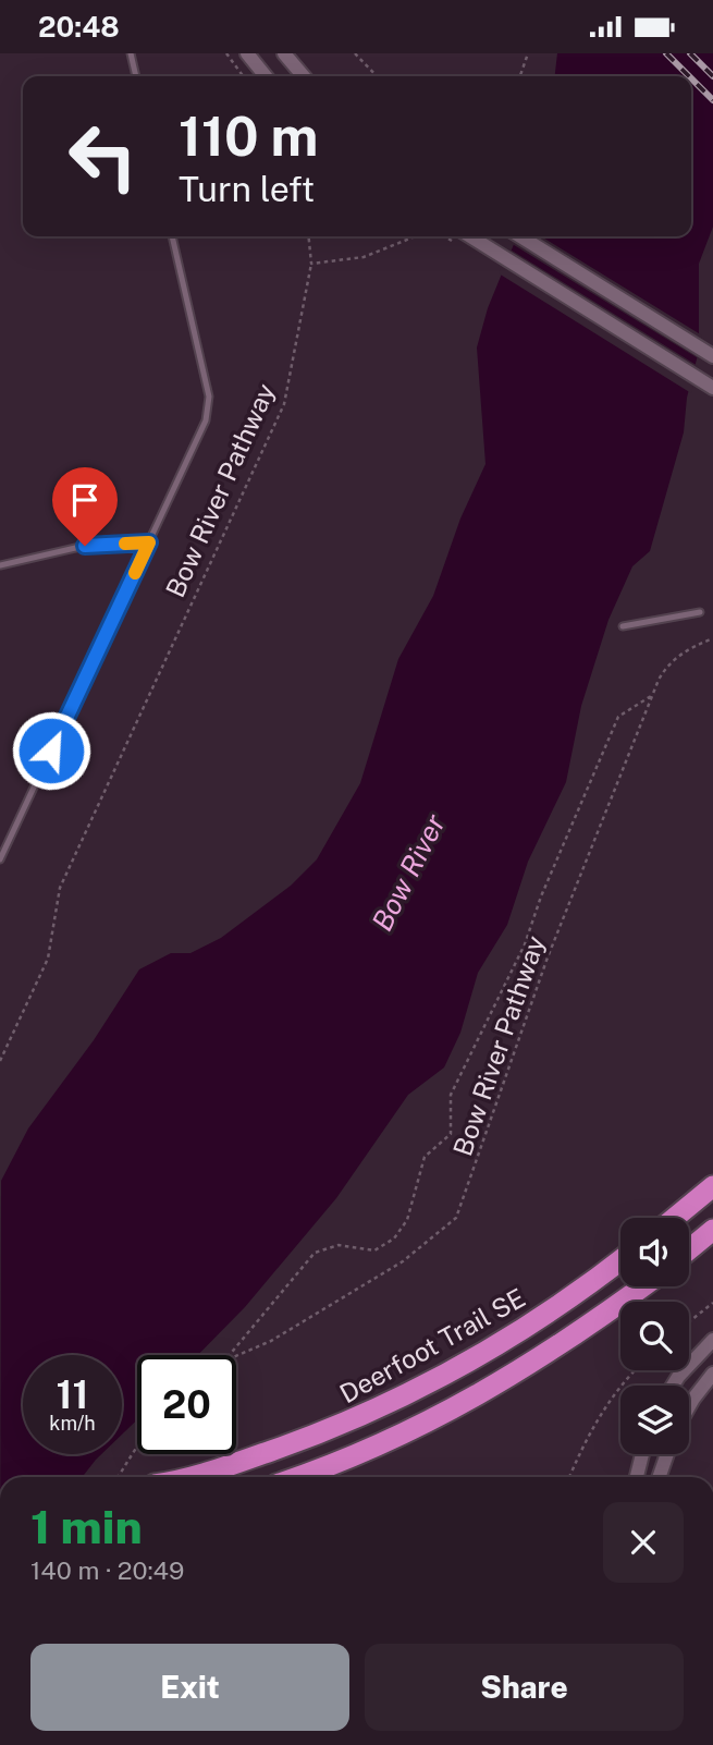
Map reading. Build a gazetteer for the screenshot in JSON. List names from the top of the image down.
{
  "streets": {
    "highway": ["Deerfoot Trail SE"],
    "path": ["Bow River Pathway"]
  },
  "water": ["Bow River"],
  "page": {
    "status": "20:48",
    "turn": ["110 m", "Turn left"],
    "speed": "11 km/h",
    "limit": "20",
    "heading": ["1 min", "140 m · 20:49"],
    "buttons": ["Exit", "Share"]
  }
}
